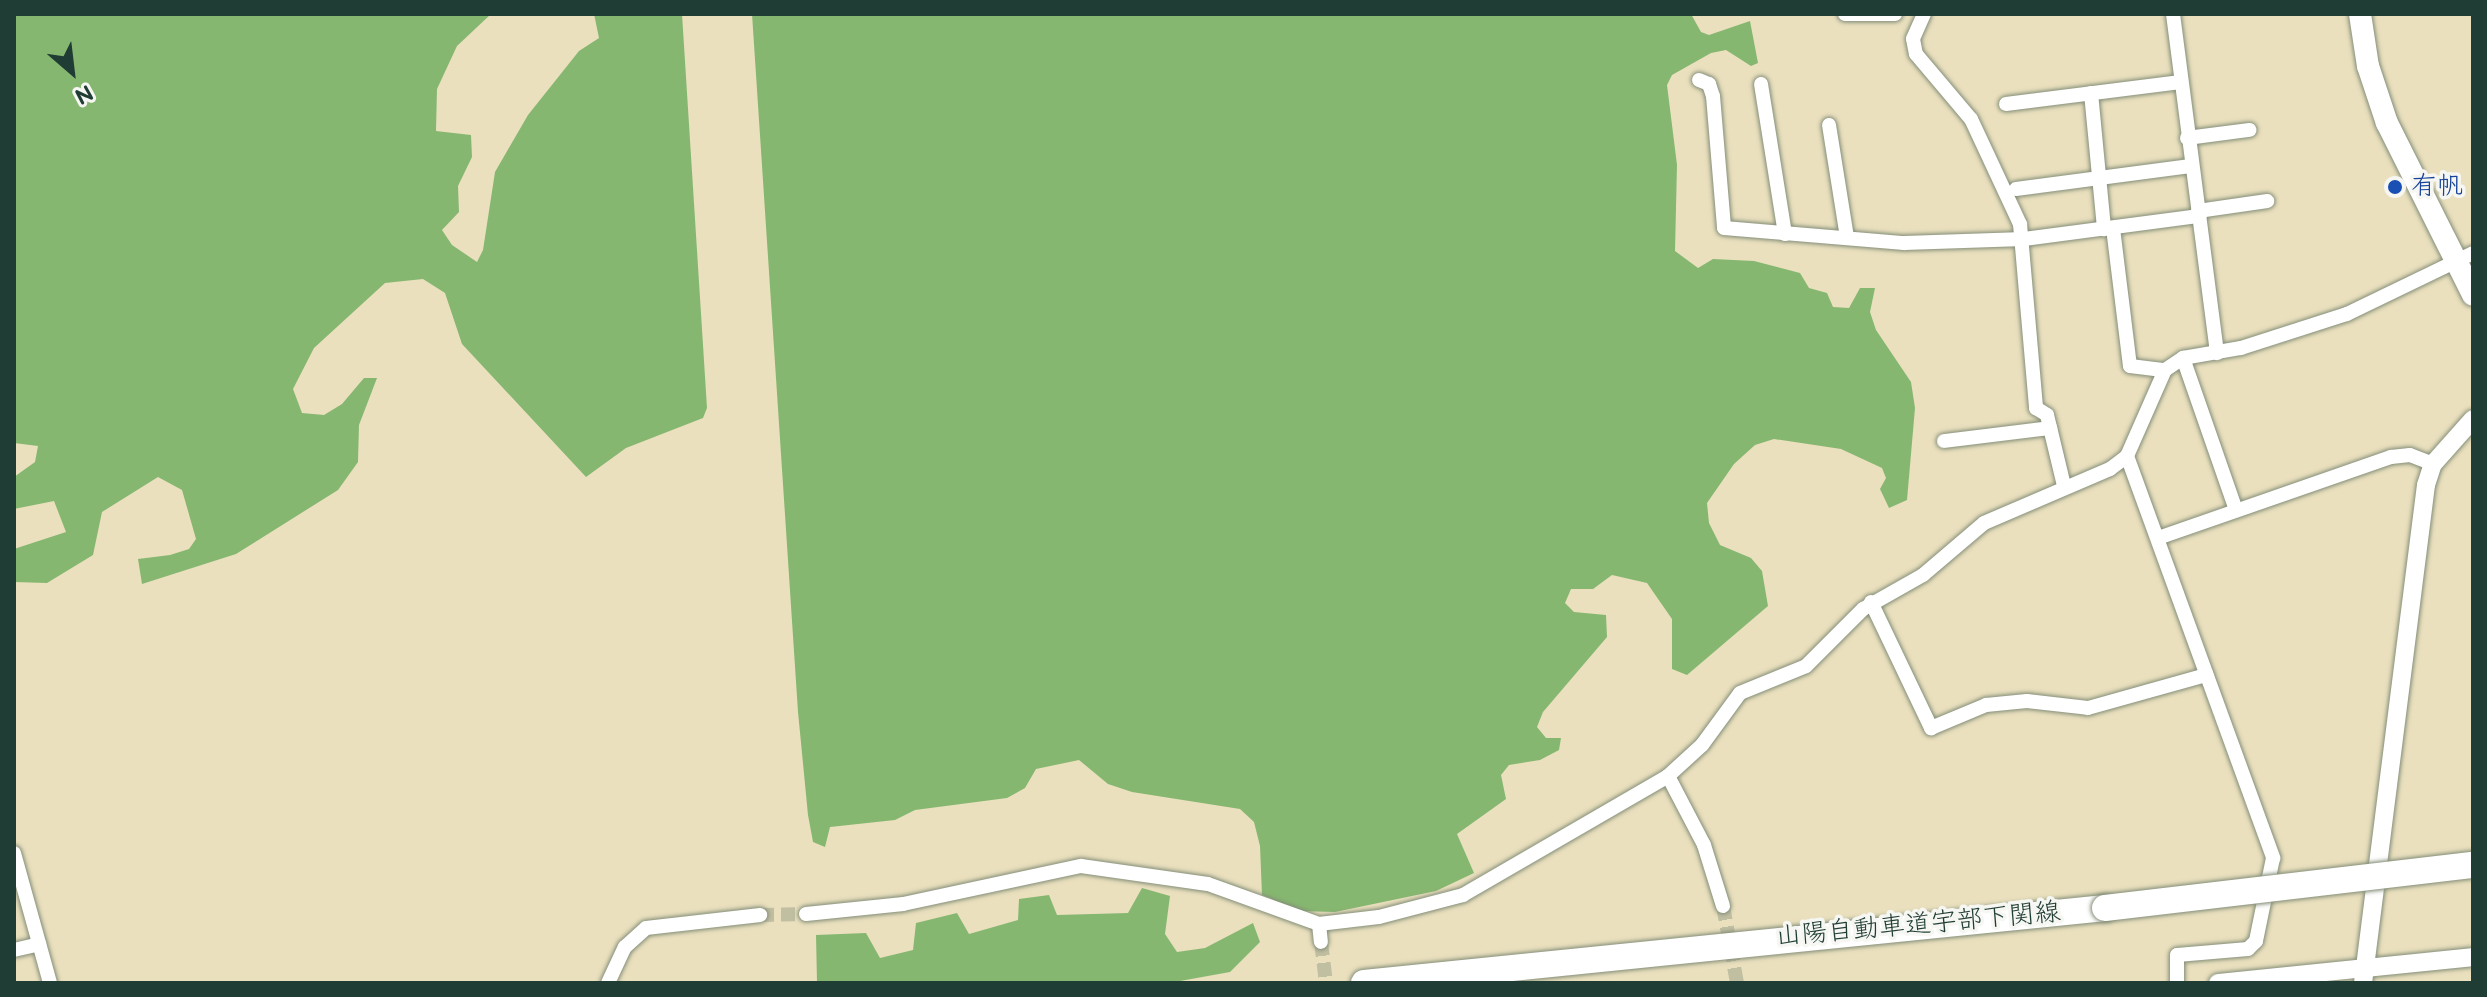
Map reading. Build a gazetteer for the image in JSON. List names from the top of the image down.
{
  "streets": {
    "highway": ["山陽自動車道宇部下関線"]
  },
  "places": ["有帆"],
  "north": "bottom right"
}
